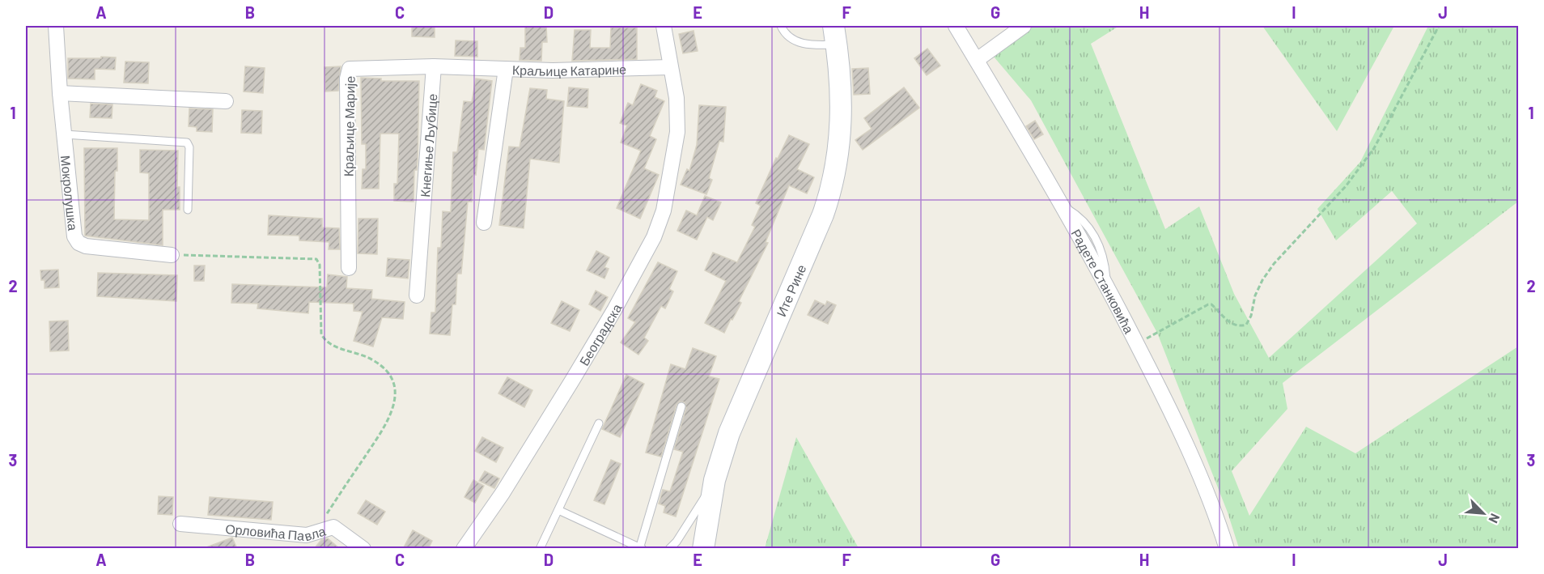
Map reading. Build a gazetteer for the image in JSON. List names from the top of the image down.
{
  "streets": {
    "street": [
      "Краљице Катарине",
      "Краљице Марије",
      "Кнегиње Љубице",
      "Мокролушка",
      "Радете Станковића",
      "Ите Рине",
      "Београдска",
      "Орловића Павла"
    ]
  },
  "crossings": [
    ["Краљице Катарине", "Београдска"],
    ["Краљице Марије", "Кнегиње Љубице"]
  ],
  "north": "bottom right",
  "grid": {
    "columns": [
      "A",
      "B",
      "C",
      "D",
      "E",
      "F",
      "G",
      "H",
      "I",
      "J"
    ],
    "rows": ["1", "2", "3"]
  }
}
